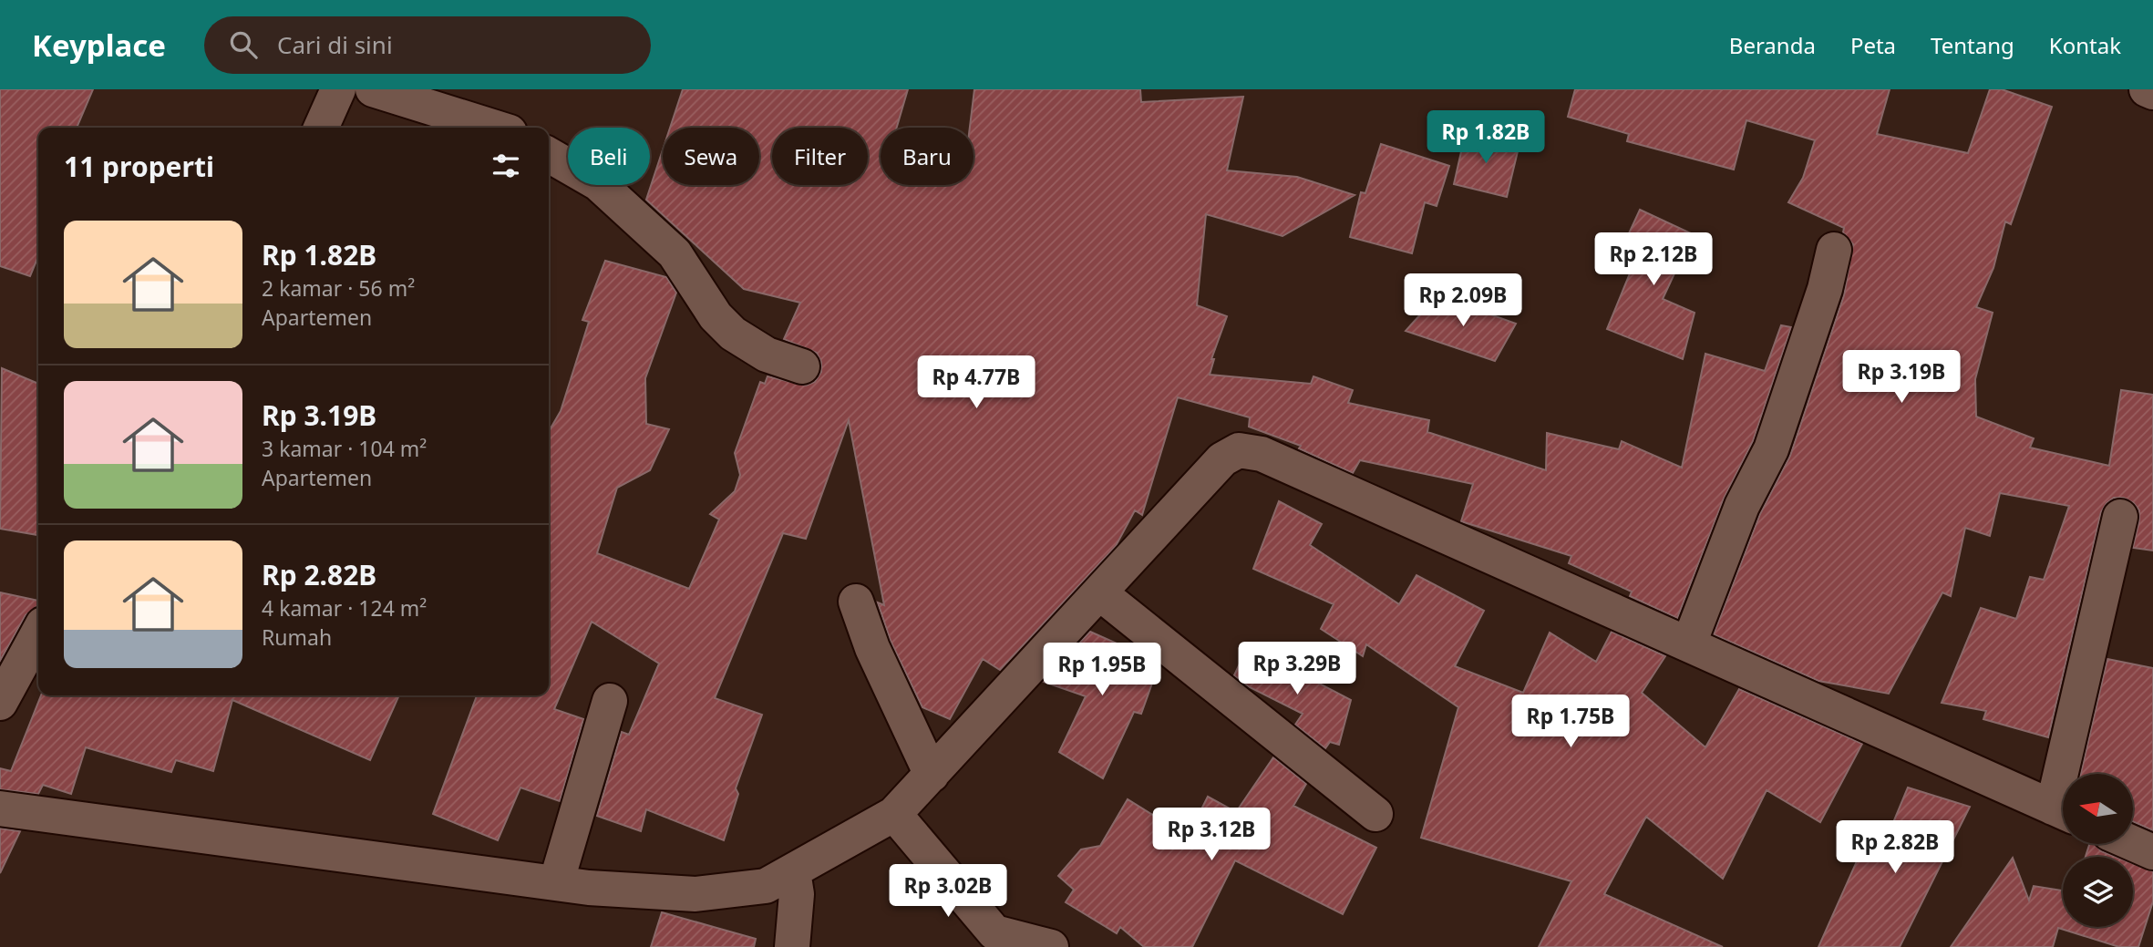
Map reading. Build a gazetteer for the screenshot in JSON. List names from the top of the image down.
{
  "north": "left",
  "page": {
    "header": "Keyplace",
    "search": "Cari di sini",
    "nav": [
      "Beranda",
      "Peta",
      "Tentang",
      "Kontak"
    ],
    "price": [
      "Rp 1.82B",
      "Rp 2.12B",
      "Rp 2.09B",
      "Rp 3.19B",
      "Rp 4.77B",
      "Rp 3.29B",
      "Rp 1.95B",
      "Rp 1.75B",
      "Rp 3.12B",
      "Rp 2.82B",
      "Rp 3.02B"
    ],
    "chip": [
      "Beli",
      "Sewa",
      "Filter",
      "Baru"
    ],
    "heading": "11 properti",
    "list": [
      {
        "name": "Rp 1.82B",
        "note": "2 kamar · 56 m² · Apartemen"
      },
      {
        "name": "Rp 3.19B",
        "note": "3 kamar · 104 m² · Apartemen"
      },
      {
        "name": "Rp 2.82B",
        "note": "4 kamar · 124 m² · Rumah"
      }
    ]
  }
}
